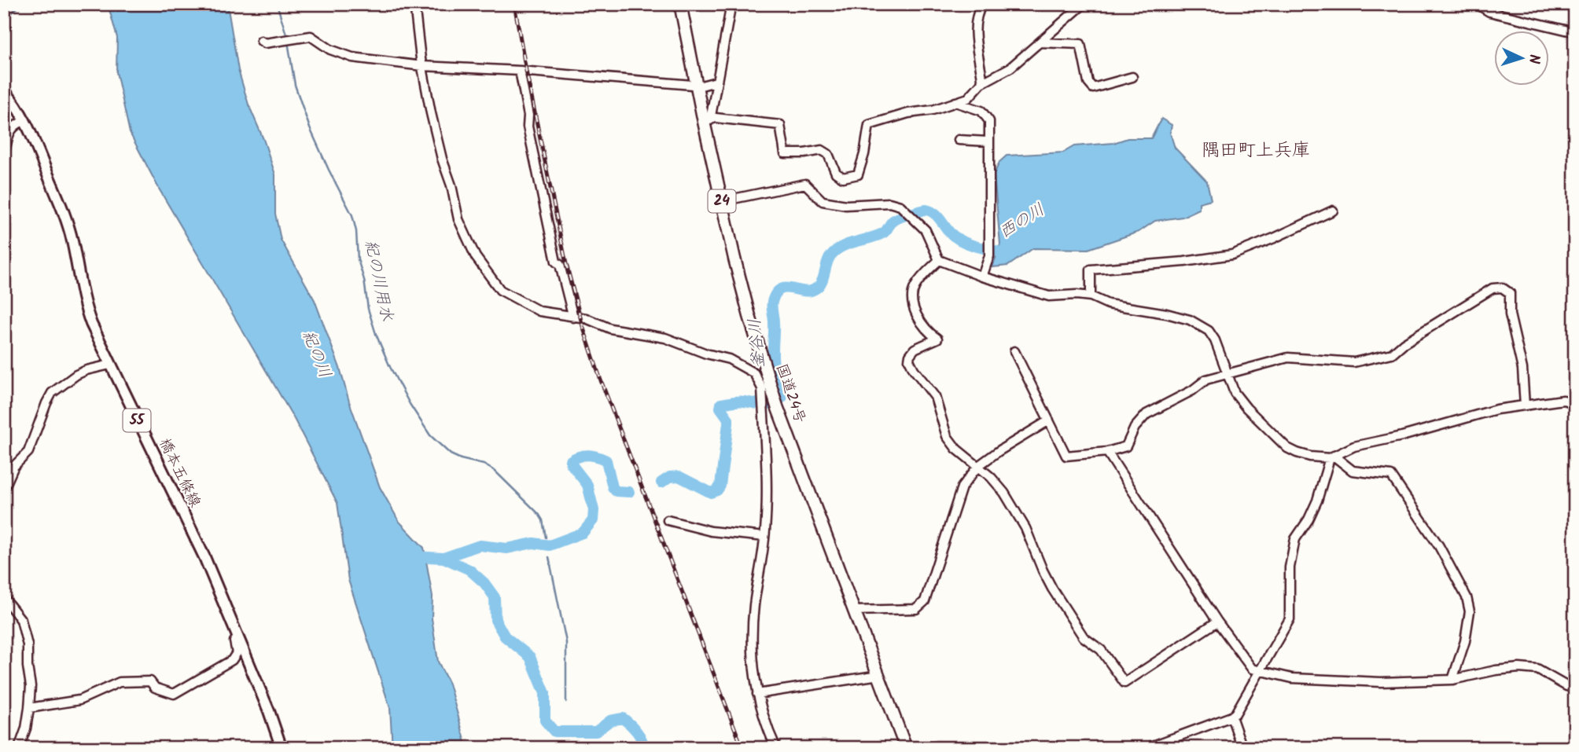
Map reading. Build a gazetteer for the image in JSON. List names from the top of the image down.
{
  "streets": {
    "highway": ["24", "国道24号"],
    "main road": ["55", "橋本五條線"]
  },
  "districts": ["隅田町上兵庫"],
  "water": [
    "西の川",
    "紀の川用水",
    "釜谷川",
    "紀の川"
  ],
  "north": "right"
}
